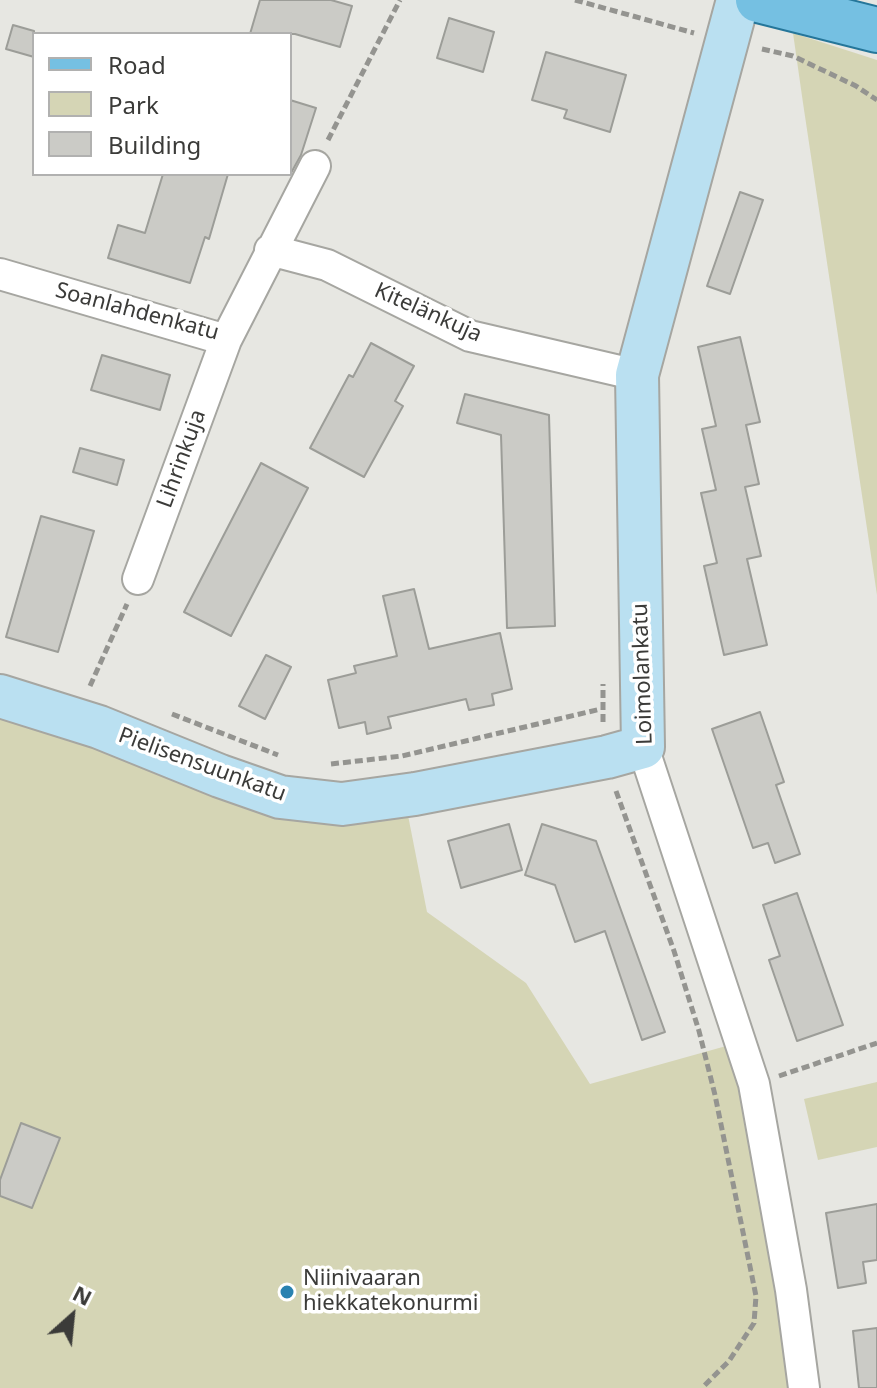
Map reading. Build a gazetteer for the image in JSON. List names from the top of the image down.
{
  "streets": {
    "street": [
      "Soanlahdenkatu",
      "Kitelänkuja",
      "Lihrinkuja",
      "Loimolankatu",
      "Pielisensuunkatu"
    ]
  },
  "crossings": [
    ["Soanlahdenkatu", "Kitelänkuja"],
    ["Soanlahdenkatu", "Lihrinkuja"],
    ["Kitelänkuja", "Loimolankatu"],
    ["Loimolankatu", "Pielisensuunkatu"]
  ],
  "places": ["Niinivaaran hiekkatekonurmi"],
  "legend": ["Road", "Park", "Building"],
  "north": "top right"
}
